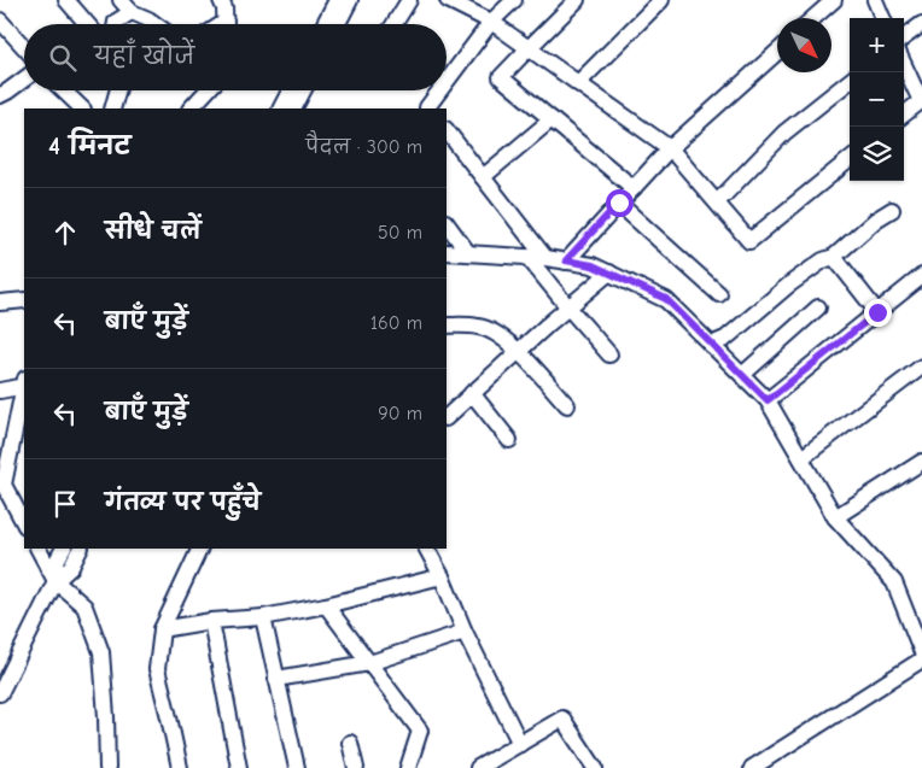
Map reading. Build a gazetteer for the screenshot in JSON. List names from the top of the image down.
{
  "north": "bottom right",
  "page": {
    "map_buttons": ["+", "−"],
    "search": "यहाँ खोजें",
    "heading": ["4 मिनट", "पैदल · 300 m"],
    "list": [
      ["सीधे चलें", "50 m"],
      ["बाएँ मुड़ें", "160 m"],
      ["बाएँ मुड़ें", "90 m"],
      "गंतव्य पर पहुँचे"
    ]
  }
}
